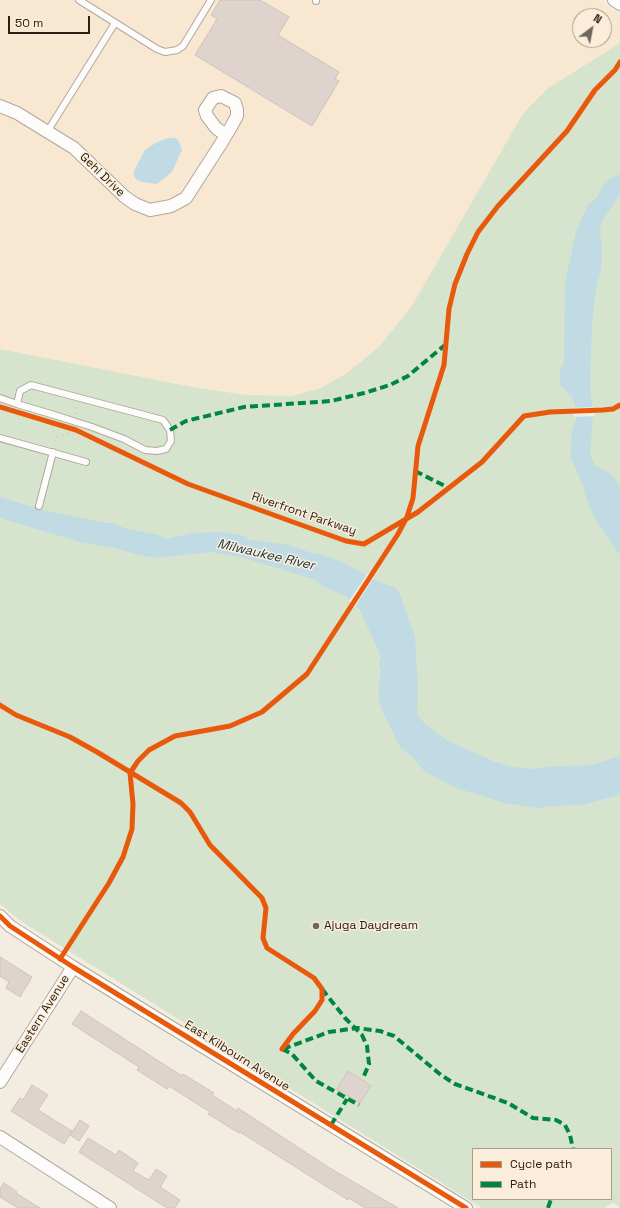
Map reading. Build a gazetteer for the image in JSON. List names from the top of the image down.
{
  "streets": {
    "street": ["Gehl Drive", "Eastern Avenue", "East Kilbourn Avenue"],
    "cycle path": ["Riverfront Parkway"]
  },
  "crossings": [
    ["Eastern Avenue", "East Kilbourn Avenue"]
  ],
  "water": ["Milwaukee River"],
  "places": ["Ajuga Daydream"],
  "legend": ["Cycle path", "Path"],
  "scale_bar": "50 m",
  "north": "top right"
}
